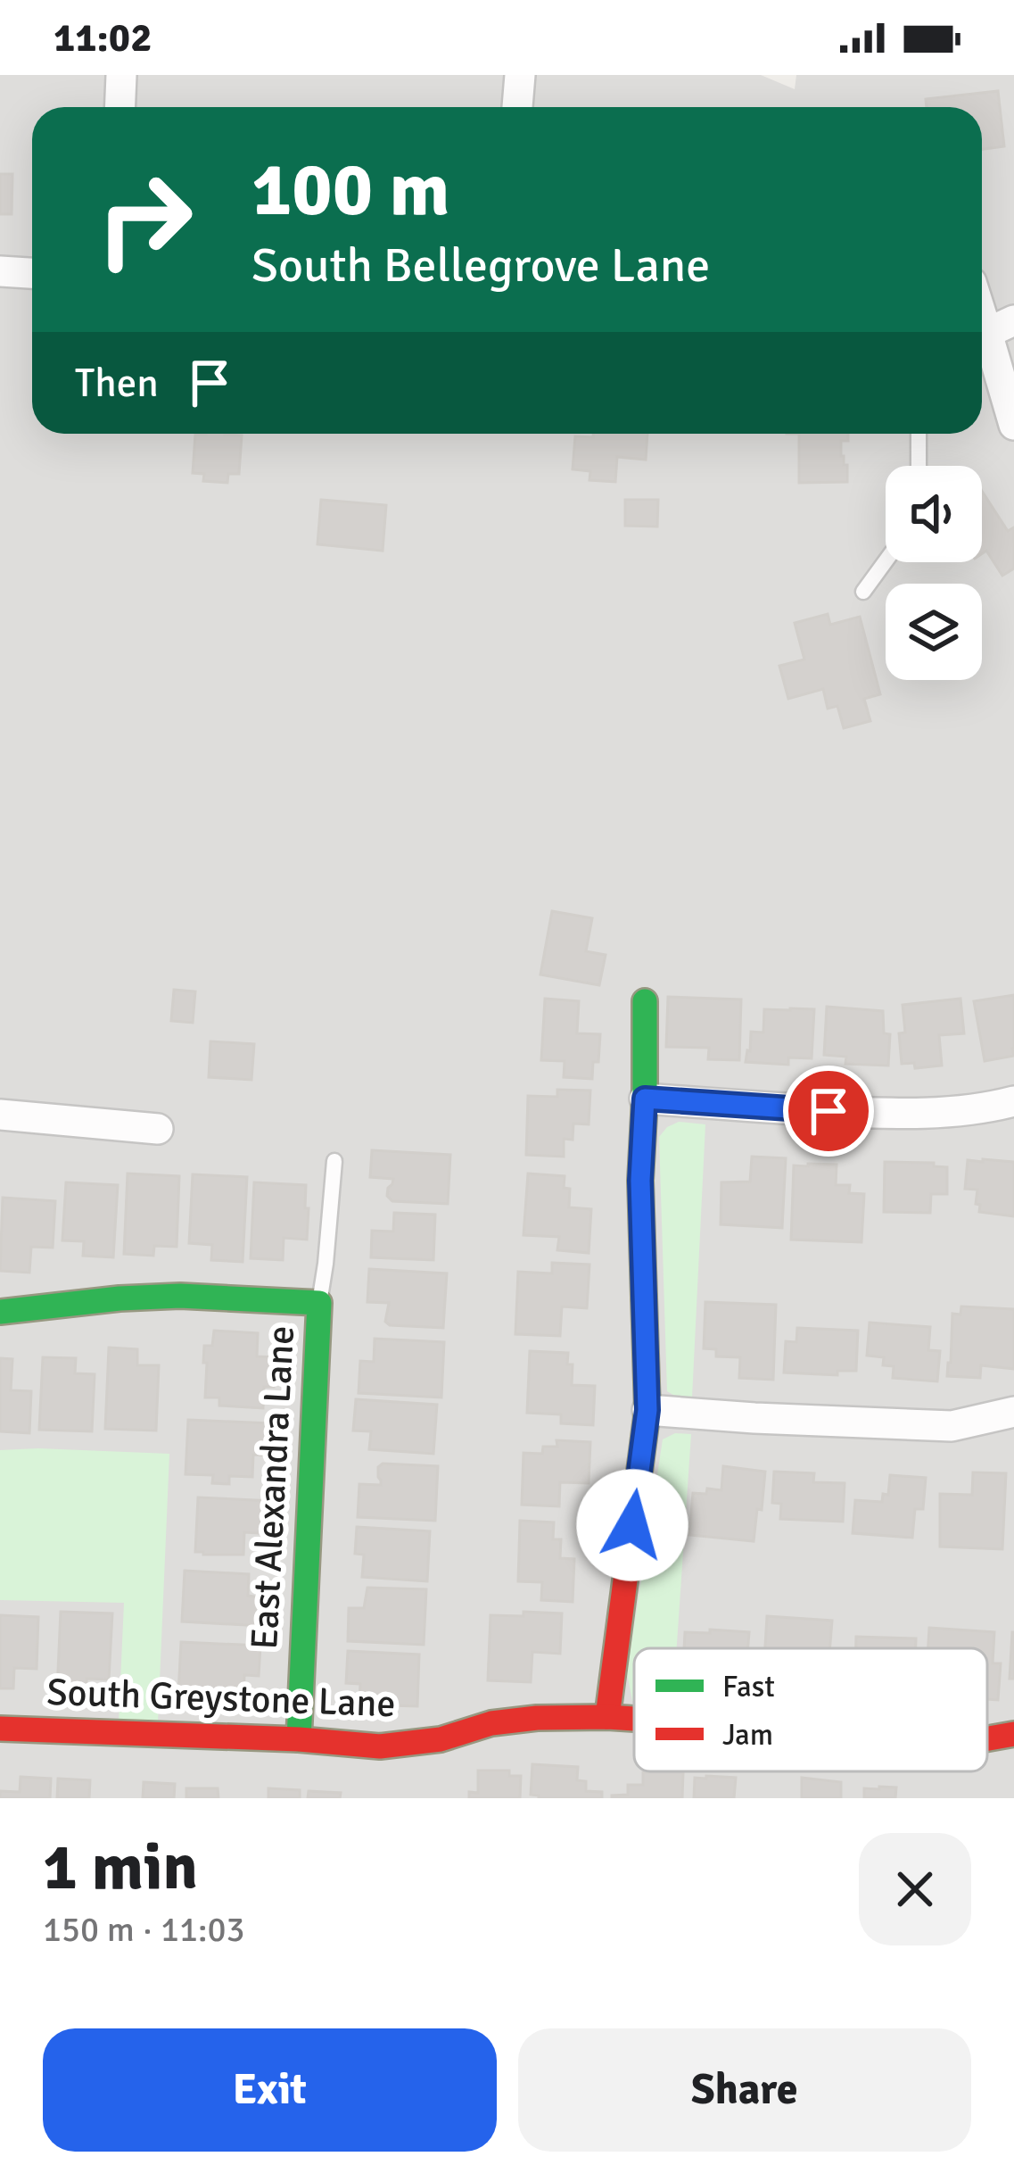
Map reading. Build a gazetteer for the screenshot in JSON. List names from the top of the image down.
{
  "streets": {
    "street": ["East Alexandra Lane", "South Greystone Lane"]
  },
  "crossings": [
    ["East Alexandra Lane", "South Greystone Lane"]
  ],
  "legend": ["Fast", "Jam"],
  "page": {
    "status": "11:02",
    "turn": ["100 m", "South Bellegrove Lane"],
    "then": "Then",
    "heading": ["1 min", "150 m · 11:03"],
    "buttons": ["Exit", "Share"]
  }
}
